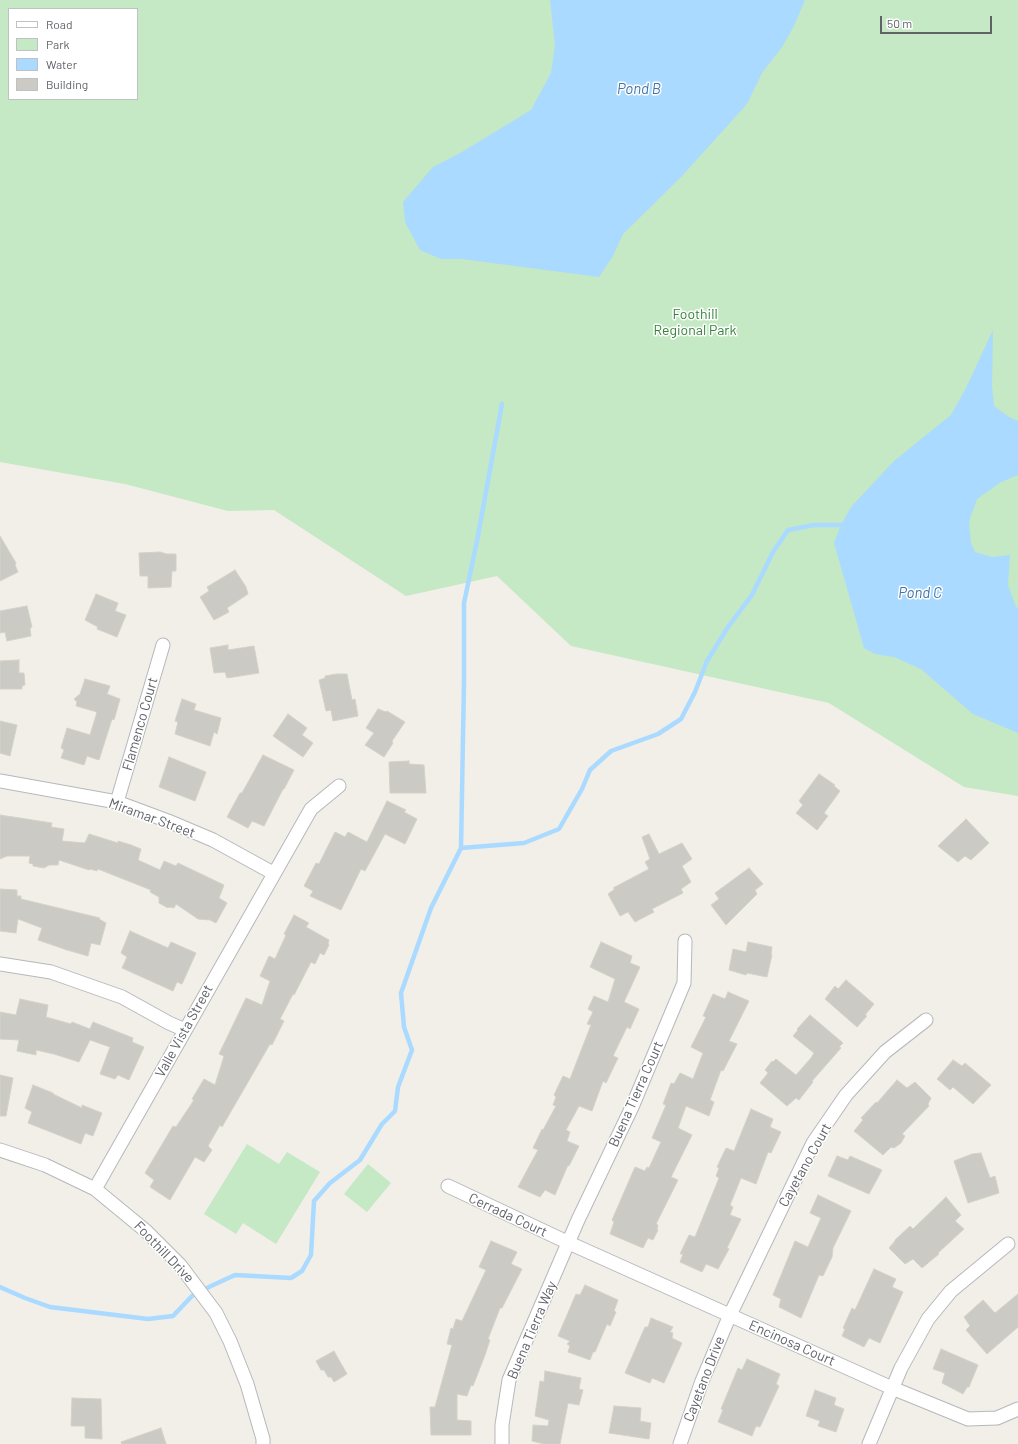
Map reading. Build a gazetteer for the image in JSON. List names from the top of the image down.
{
  "streets": {
    "street": [
      "Flamenco Court",
      "Miramar Street",
      "Valle Vista Street",
      "Buena Tierra Court",
      "Cayetano Court",
      "Cerrada Court",
      "Foothill Drive",
      "Buena Tierra Way",
      "Encinosa Court",
      "Cayetano Drive"
    ]
  },
  "crossings": [
    ["Flamenco Court", "Miramar Street"],
    ["Miramar Street", "Valle Vista Street"],
    ["Valle Vista Street", "Foothill Drive"],
    ["Buena Tierra Court", "Cerrada Court"],
    ["Buena Tierra Court", "Buena Tierra Way"],
    ["Buena Tierra Court", "Encinosa Court"],
    ["Cayetano Court", "Encinosa Court"],
    ["Cayetano Court", "Cayetano Drive"],
    ["Cerrada Court", "Buena Tierra Way"],
    ["Cerrada Court", "Encinosa Court"],
    ["Buena Tierra Way", "Encinosa Court"],
    ["Encinosa Court", "Cayetano Drive"]
  ],
  "water": ["Pond B", "Pond C"],
  "parks": ["Foothill Regional Park"],
  "legend": [
    "Road",
    "Park",
    "Water",
    "Building"
  ],
  "scale_bar": "50 m"
}
